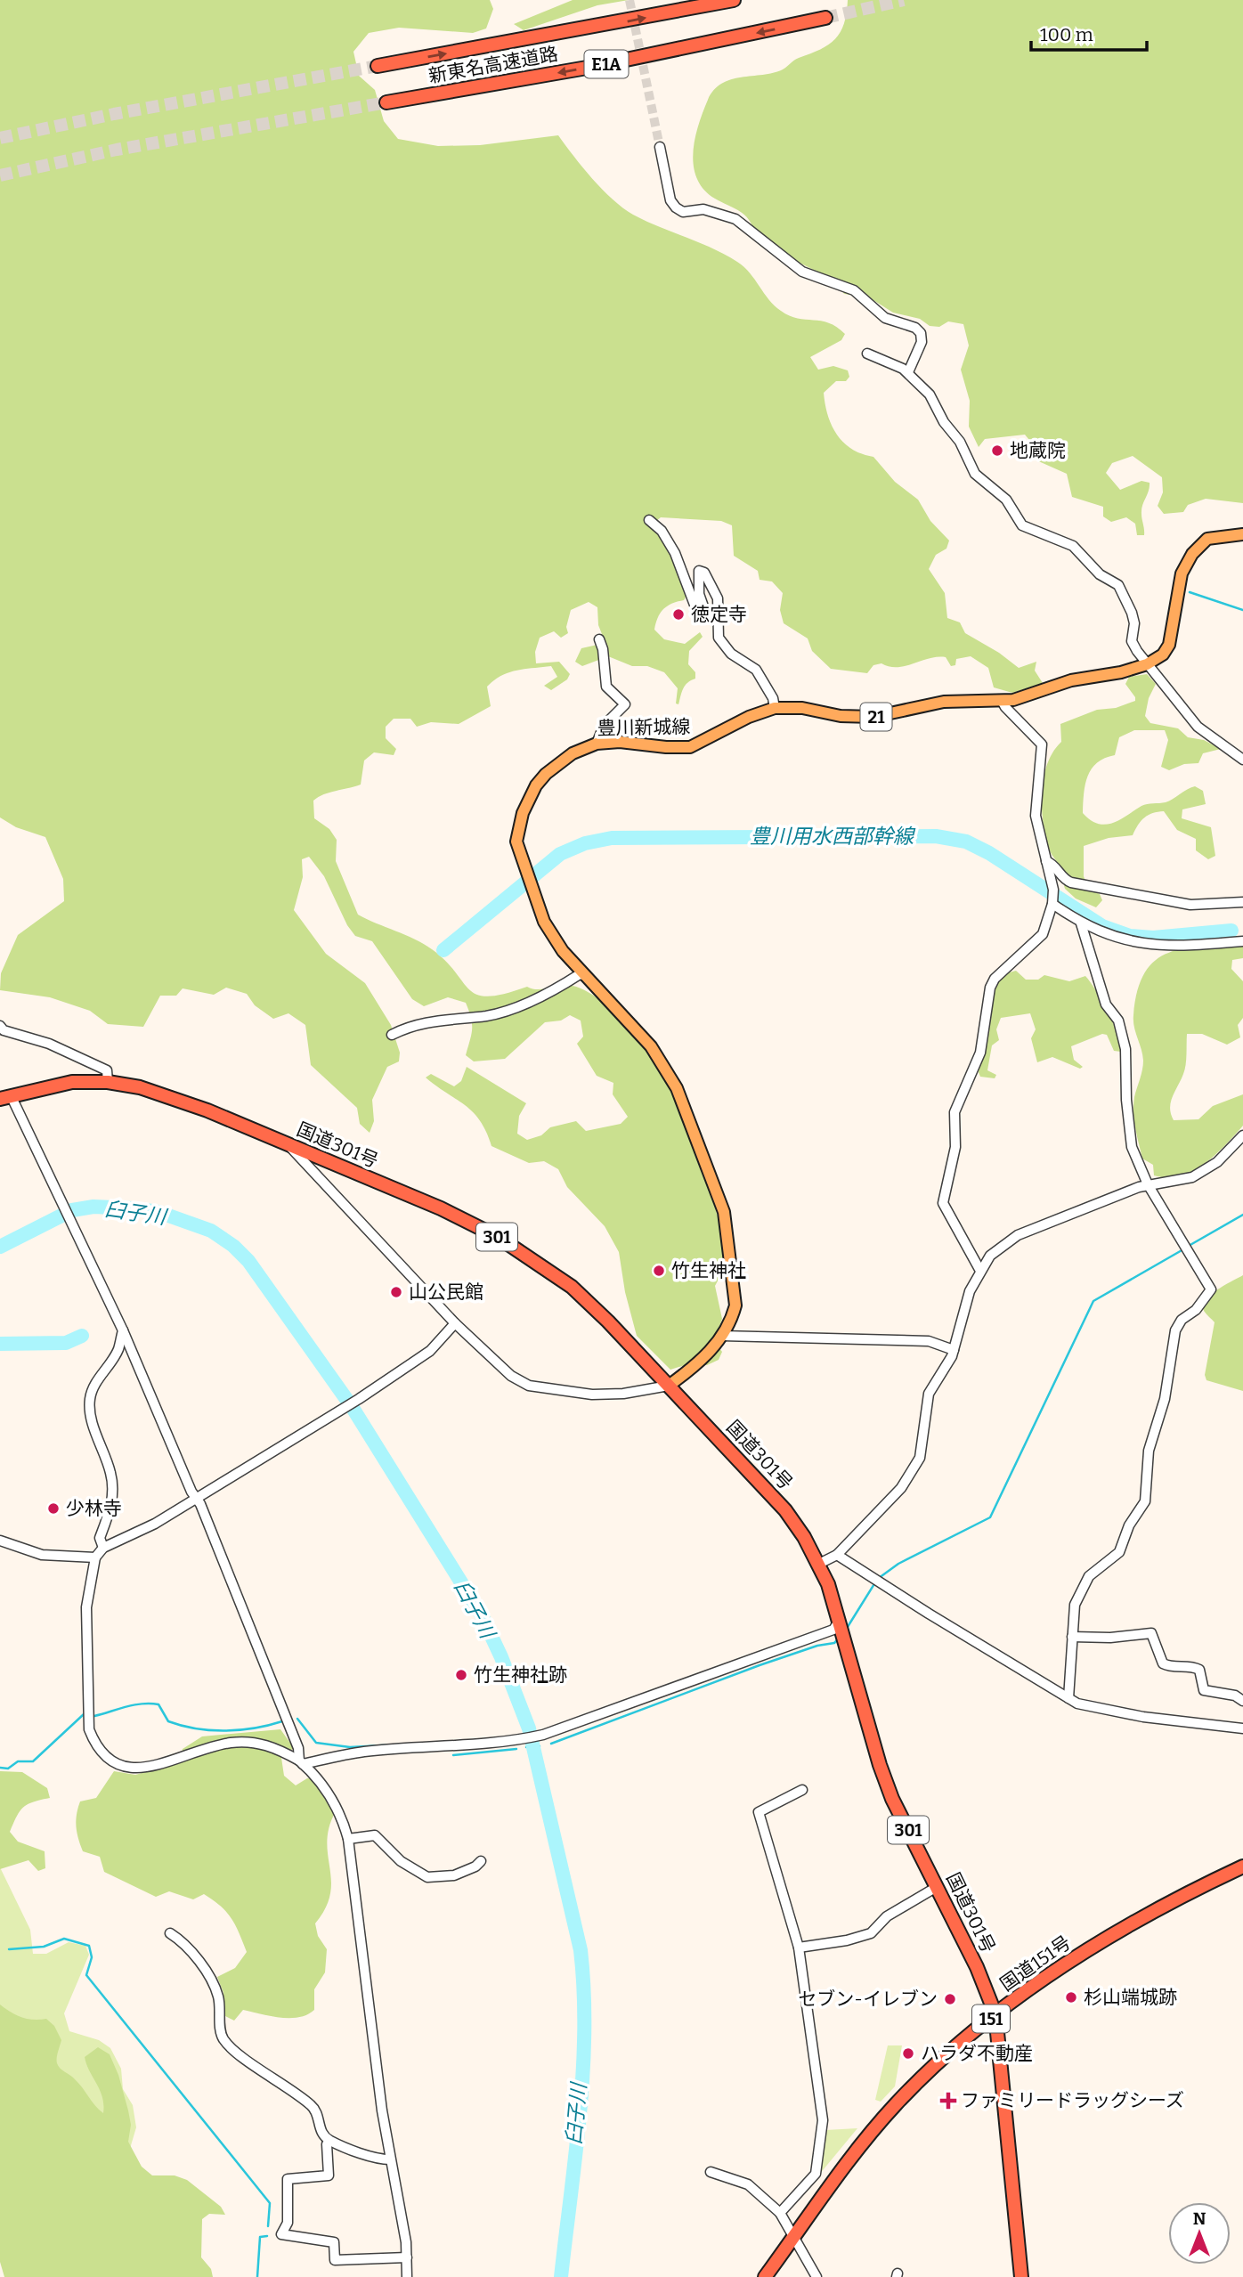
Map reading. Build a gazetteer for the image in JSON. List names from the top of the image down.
{
  "streets": {
    "highway": [
      "E1A",
      "新東名高速道路",
      "国道301号",
      "301",
      "国道151号",
      "151"
    ],
    "main road": ["21", "豊川新城線"]
  },
  "crossings": [
    ["豊川新城線", "国道301号"],
    ["国道301号", "国道151号"]
  ],
  "water": ["豊川用水西部幹線", "臼子川"],
  "places": {
    "other": [
      "地蔵院",
      "徳定寺",
      "竹生神社",
      "山公民館",
      "少林寺",
      "竹生神社跡",
      "杉山端城跡",
      "セブン-イレブン",
      "ハラダ不動産"
    ],
    "health": ["ファミリードラッグシーズ"]
  },
  "scale_bar": "100 m",
  "north": "top"
}
